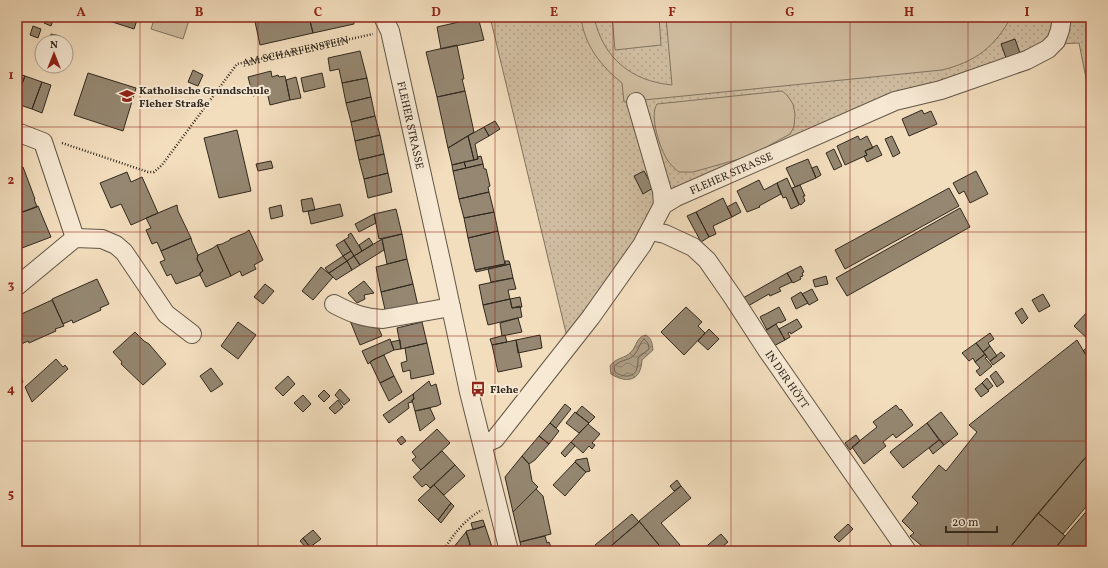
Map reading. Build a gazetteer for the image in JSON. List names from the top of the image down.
{
  "streets": {
    "street": ["FLEHER STRASSE", "IN DER HÖTT"],
    "path": ["AM SCHARFENSTEIN"]
  },
  "crossings": [
    ["AM SCHARFENSTEIN", "FLEHER STRASSE"]
  ],
  "places": {
    "school or university": ["Katholische Grundschule Fleher Straße"],
    "bus stop": ["Flehe"]
  },
  "scale_bar": "20 m",
  "north": "top",
  "grid": {
    "columns": [
      "A",
      "B",
      "C",
      "D",
      "E",
      "F",
      "G",
      "H",
      "I"
    ],
    "rows": [
      "1",
      "2",
      "3",
      "4",
      "5"
    ]
  }
}
